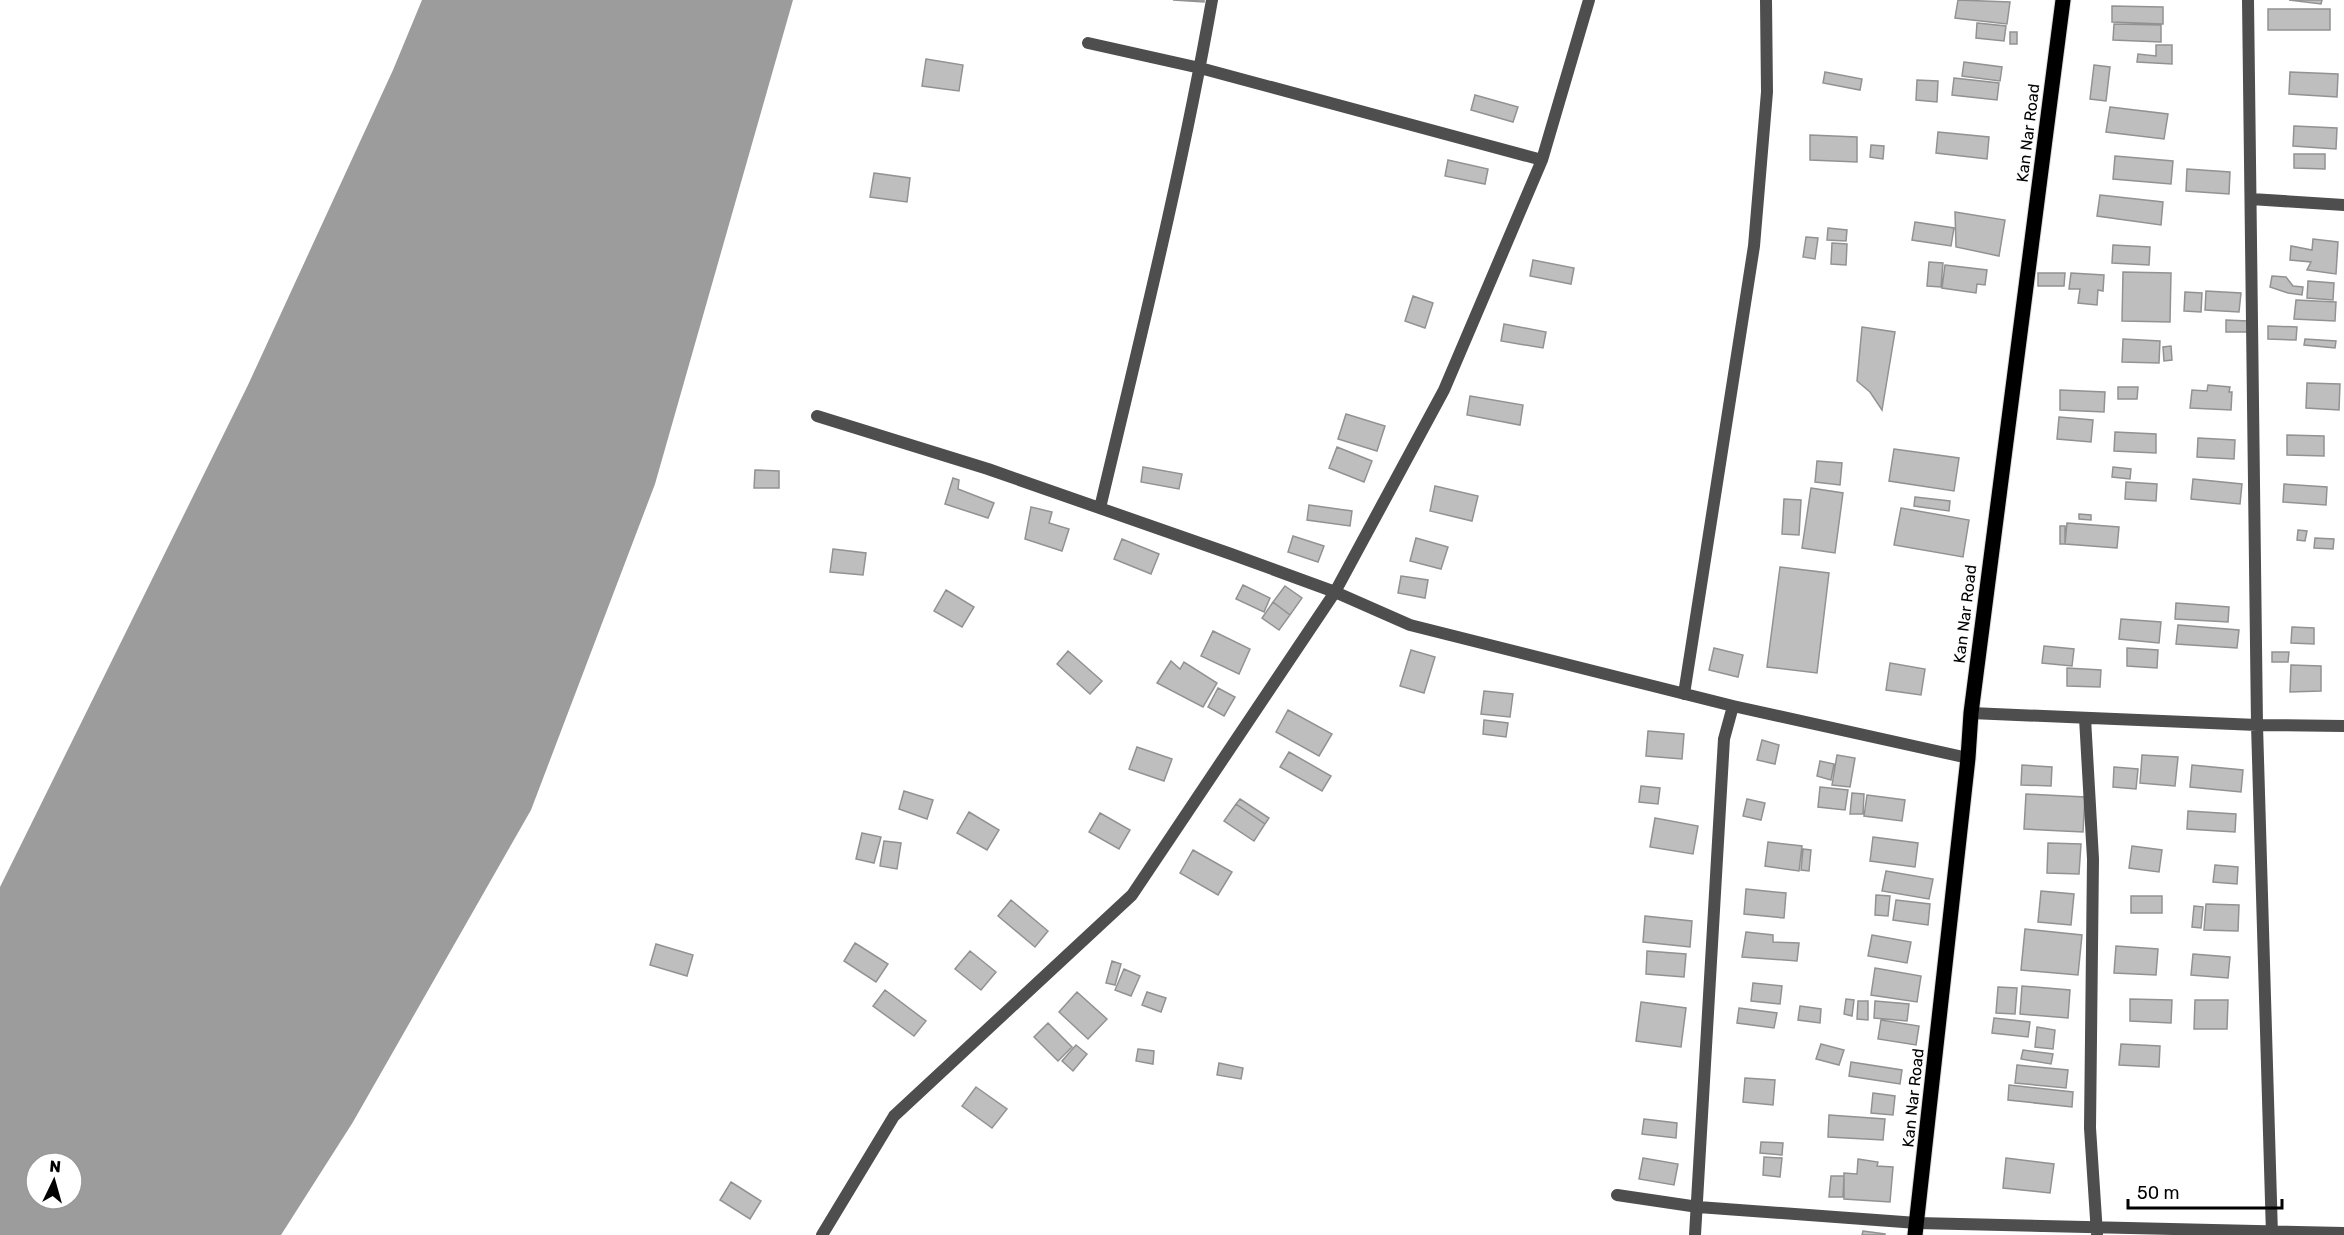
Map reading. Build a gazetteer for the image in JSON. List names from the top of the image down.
{
  "streets": {
    "main road": ["Kan Nar Road"]
  },
  "scale_bar": "50 m",
  "north": "top"
}
